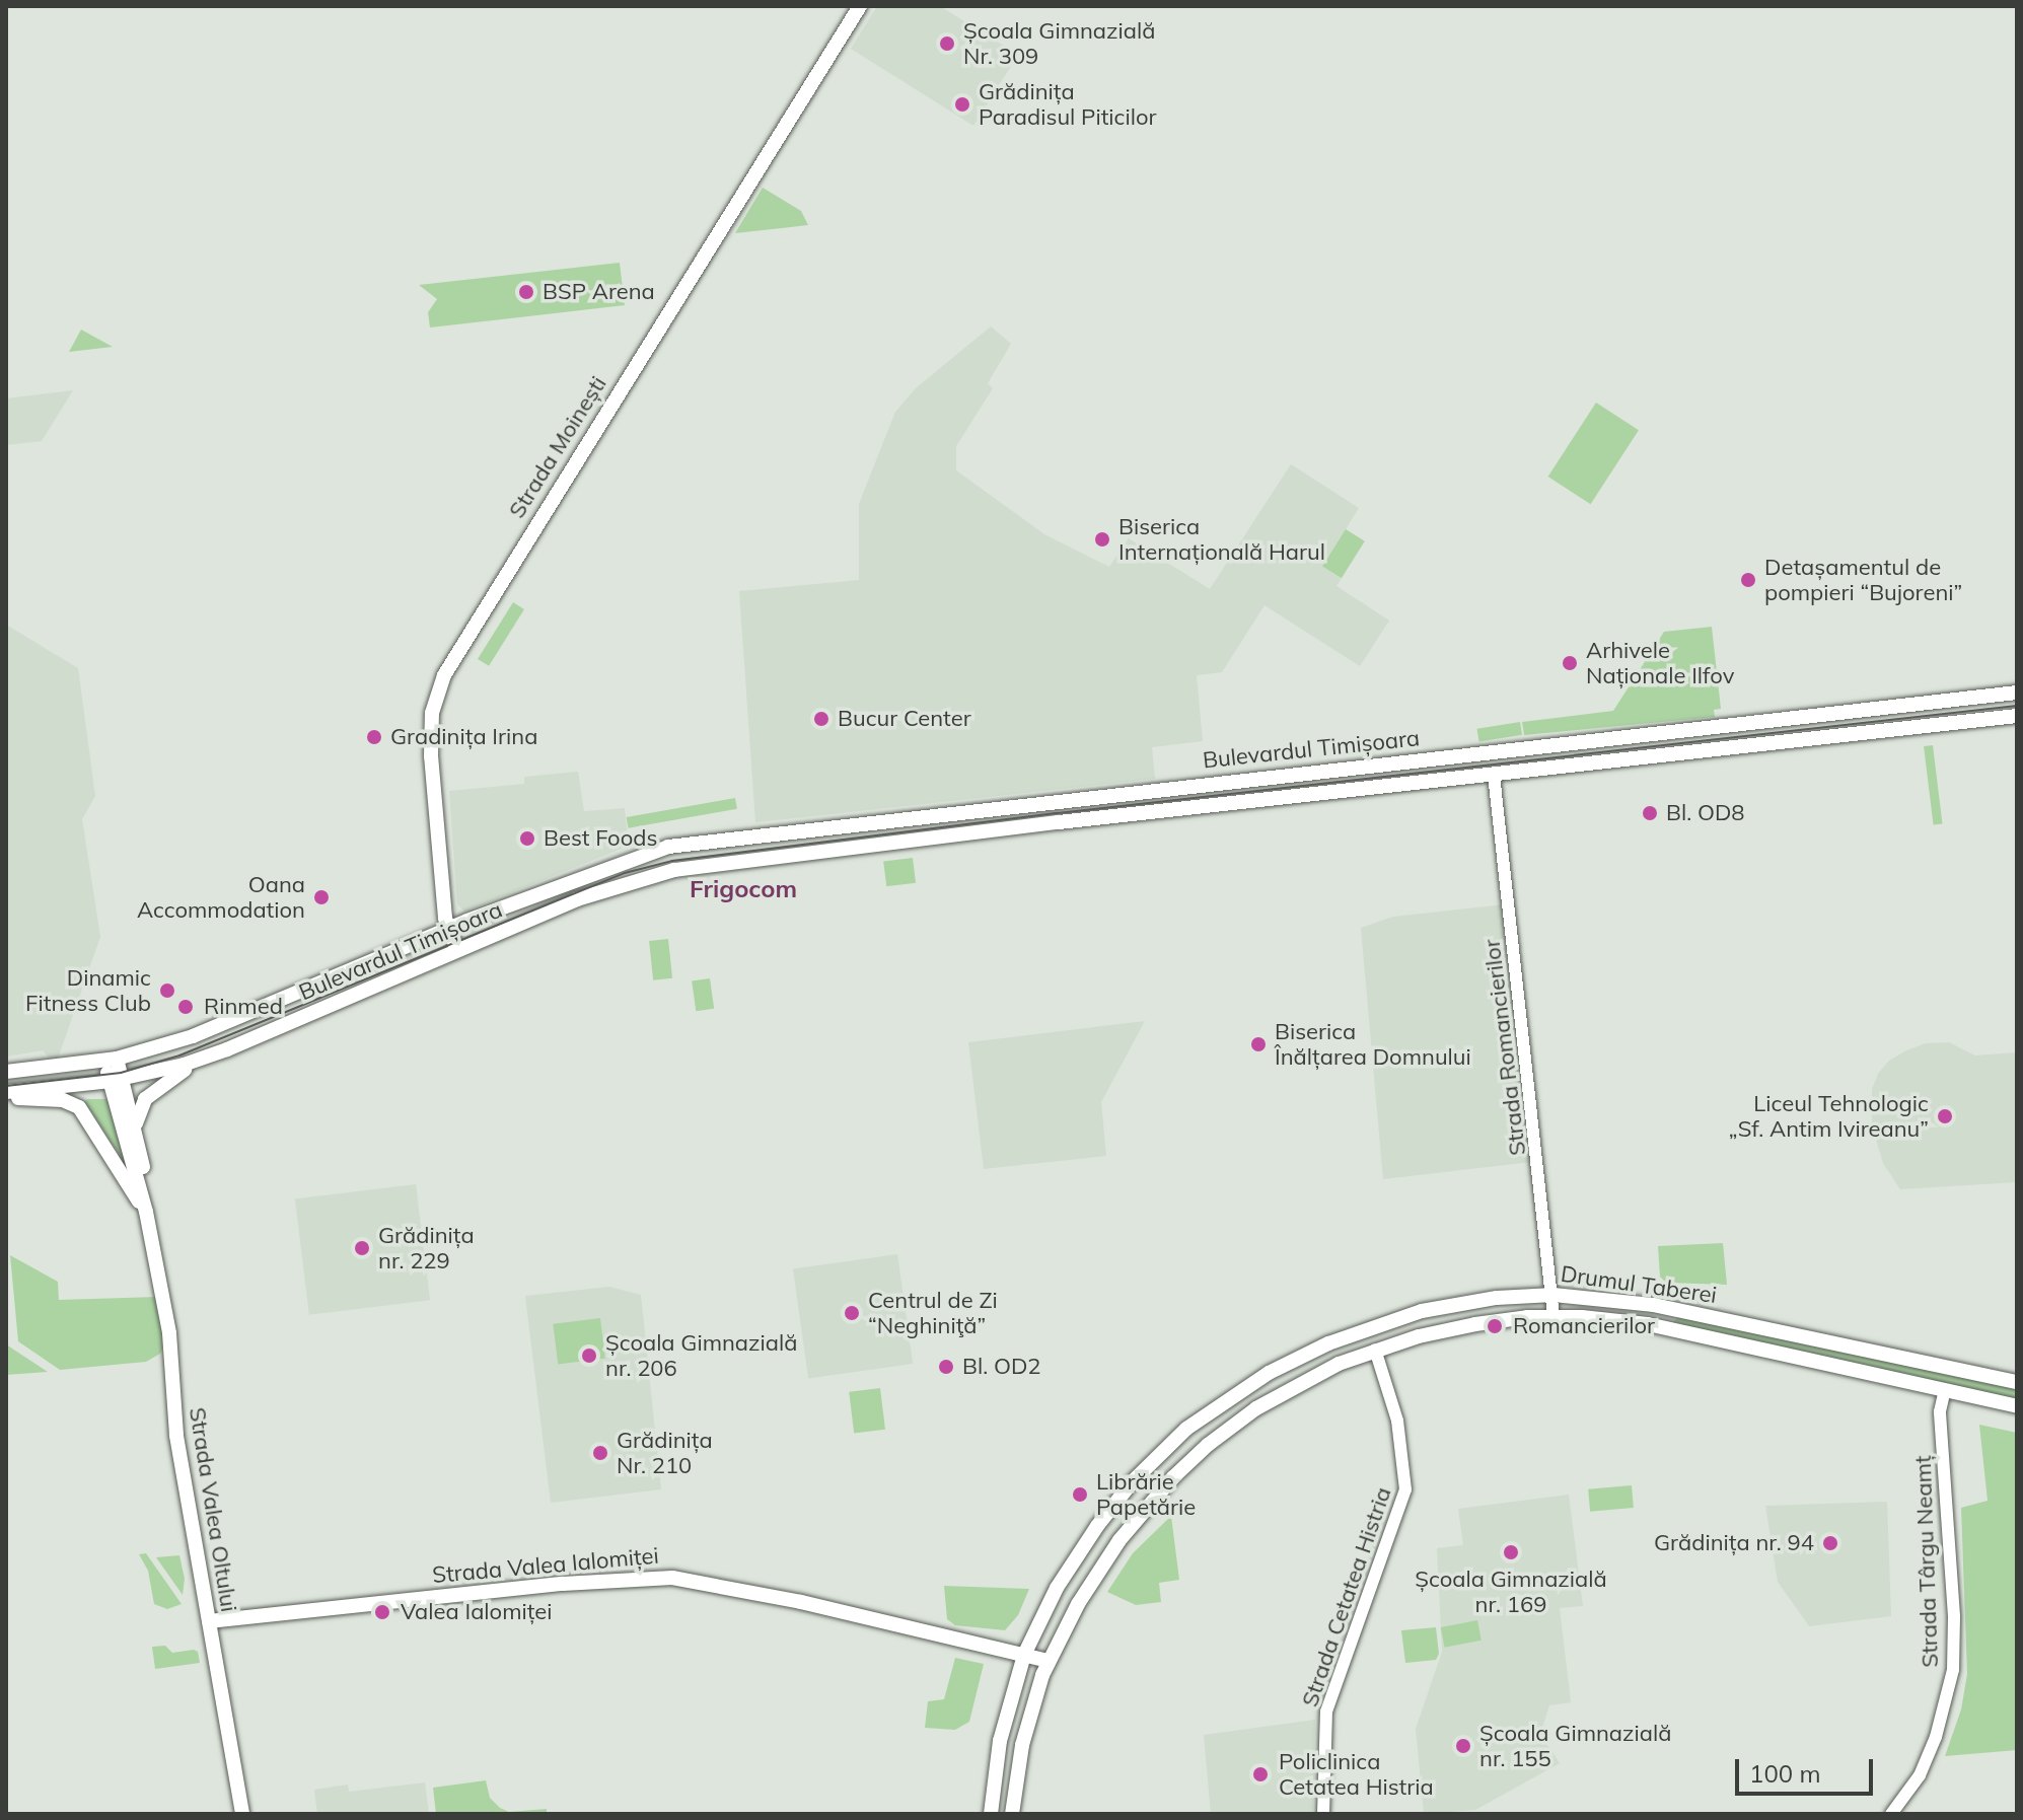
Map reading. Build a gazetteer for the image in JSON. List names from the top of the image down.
{
  "streets": {
    "main road": [
      "Strada Moinești",
      "Bulevardul Timișoara",
      "Drumul Taberei",
      "Strada Valea Oltului",
      "Strada Valea Ialomiței"
    ],
    "street": ["Strada Romancierilor", "Strada Târgu Neamț", "Strada Cetatea Histria"]
  },
  "crossings": [
    ["Strada Moinești", "Bulevardul Timișoara"],
    ["Bulevardul Timișoara", "Strada Romancierilor"],
    ["Bulevardul Timișoara", "Strada Valea Oltului"],
    ["Strada Romancierilor", "Drumul Taberei"],
    ["Drumul Taberei", "Strada Târgu Neamț"],
    ["Drumul Taberei", "Strada Valea Ialomiței"],
    ["Drumul Taberei", "Strada Cetatea Histria"],
    ["Strada Valea Oltului", "Strada Valea Ialomiței"]
  ],
  "districts": ["Frigocom"],
  "places": [
    "Școala Gimnazială Nr. 309",
    "Grădinița Paradisul Piticilor",
    "BSP Arena",
    "Biserica Internațională Harul",
    "Detașamentul de pompieri “Bujoreni”",
    "Arhivele Naționale Ilfov",
    "Bucur Center",
    "Gradinița Irina",
    "Bl. OD8",
    "Best Foods",
    "Oana Accommodation",
    "Dinamic Fitness Club",
    "Rinmed",
    "Biserica Înălțarea Domnului",
    "Liceul Tehnologic „Sf. Antim Ivireanu”",
    "Grădinița nr. 229",
    "Centrul de Zi “Neghiniţă”",
    "Romancierilor",
    "Școala Gimnazială nr. 206",
    "Bl. OD2",
    "Grădinița Nr. 210",
    "Librărie Papetărie",
    "Grădinița nr. 94",
    "Școala Gimnazială nr. 169",
    "Valea Ialomiței",
    "Școala Gimnazială nr. 155",
    "Policlinica Cetatea Histria"
  ],
  "scale_bar": "100 m"
}
